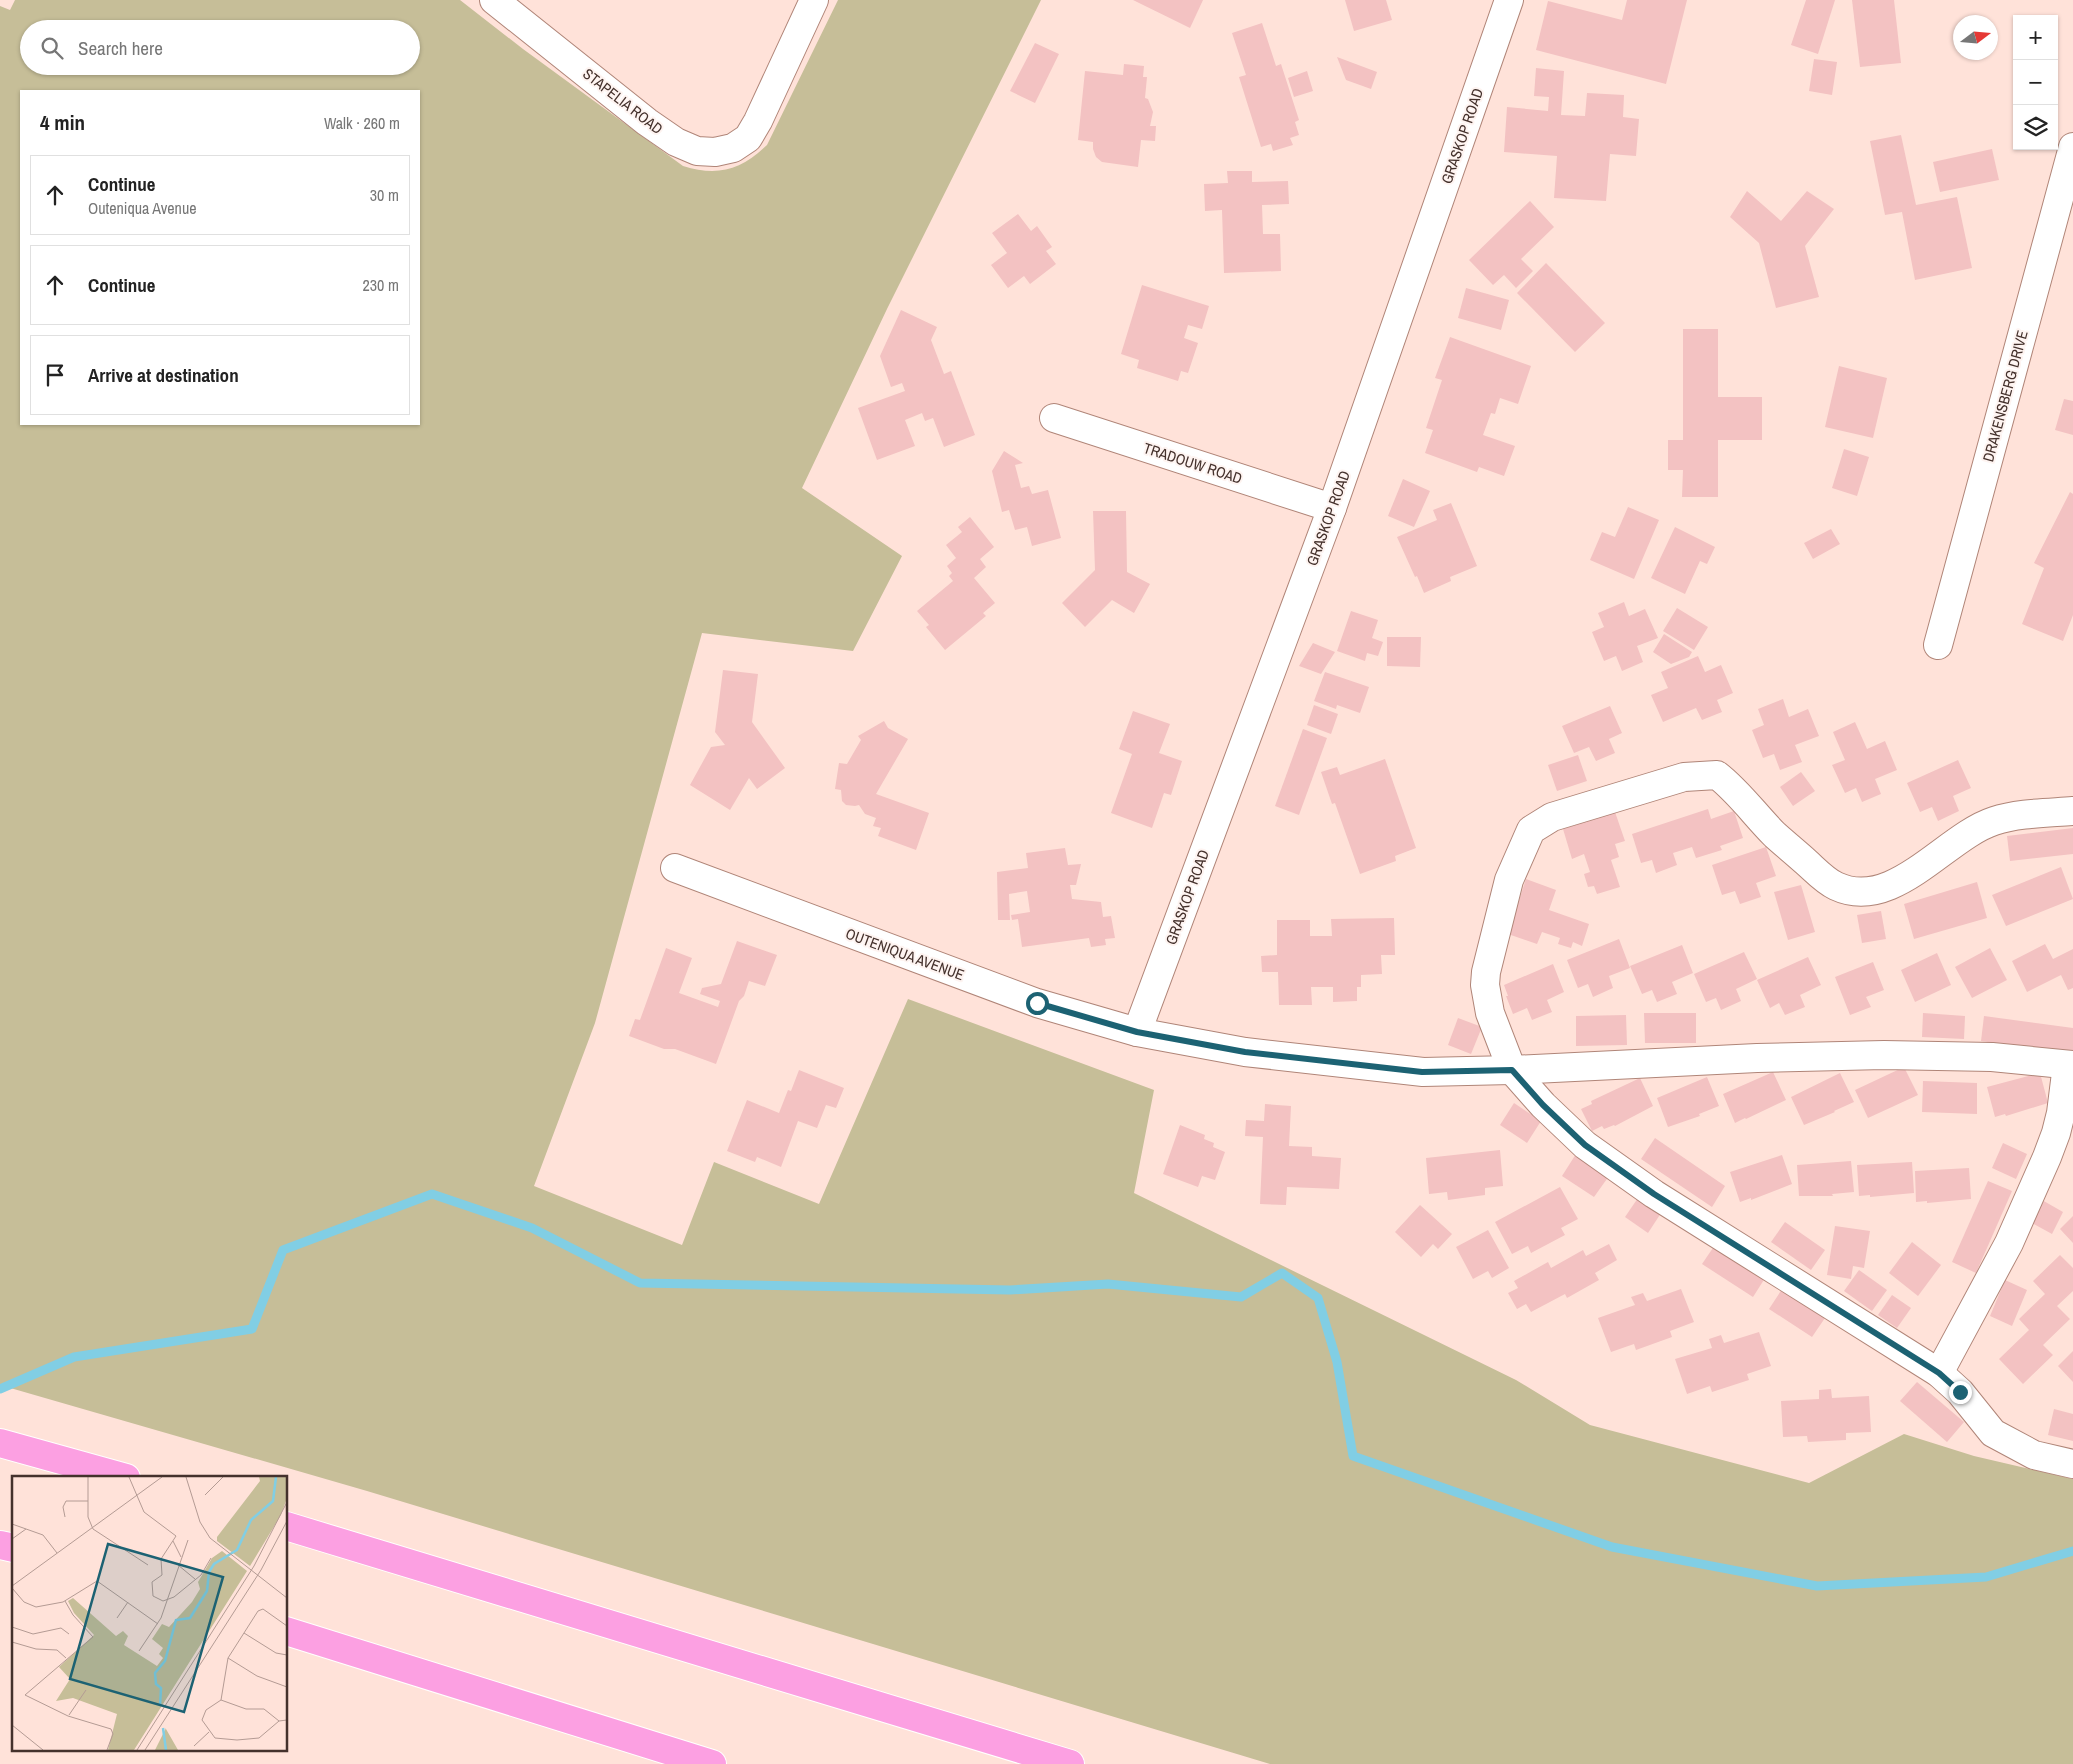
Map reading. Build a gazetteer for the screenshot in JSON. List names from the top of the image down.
{
  "streets": {
    "street": [
      "STAPELIA ROAD",
      "GRASKOP ROAD",
      "DRAKENSBERG DRIVE",
      "TRADOUW ROAD",
      "OUTENIQUA AVENUE"
    ]
  },
  "crossings": [
    ["GRASKOP ROAD", "TRADOUW ROAD"],
    ["GRASKOP ROAD", "OUTENIQUA AVENUE"]
  ],
  "north": "right",
  "page": {
    "map_buttons": ["+", "−"],
    "search": "Search here",
    "heading": ["4 min", "Walk · 260 m"],
    "list": [
      ["Continue", "Outeniqua Avenue", "30 m"],
      ["Continue", "230 m"],
      "Arrive at destination"
    ]
  }
}
